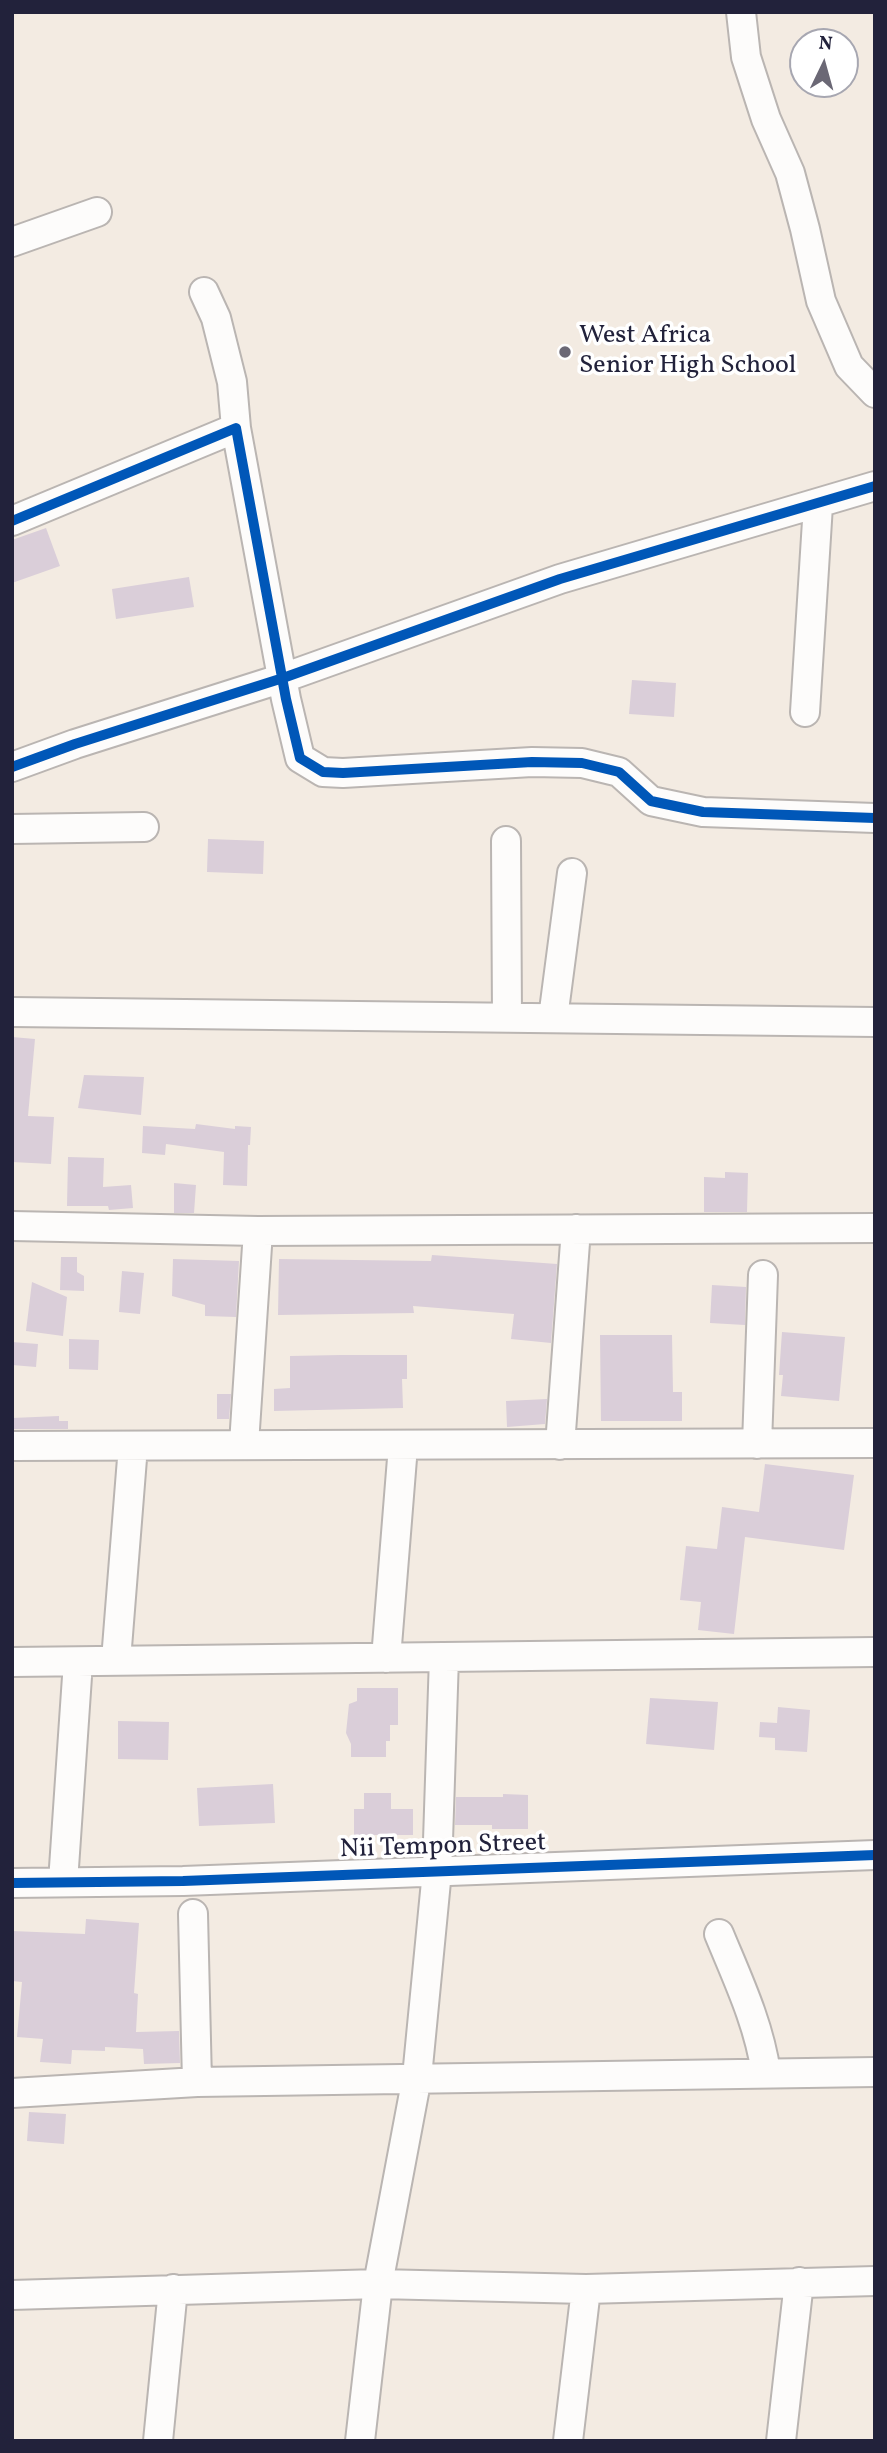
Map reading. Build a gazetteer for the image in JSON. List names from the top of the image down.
{
  "streets": {
    "street": ["Nii Tempon Street"]
  },
  "places": ["West Africa Senior High School"],
  "north": "top"
}
